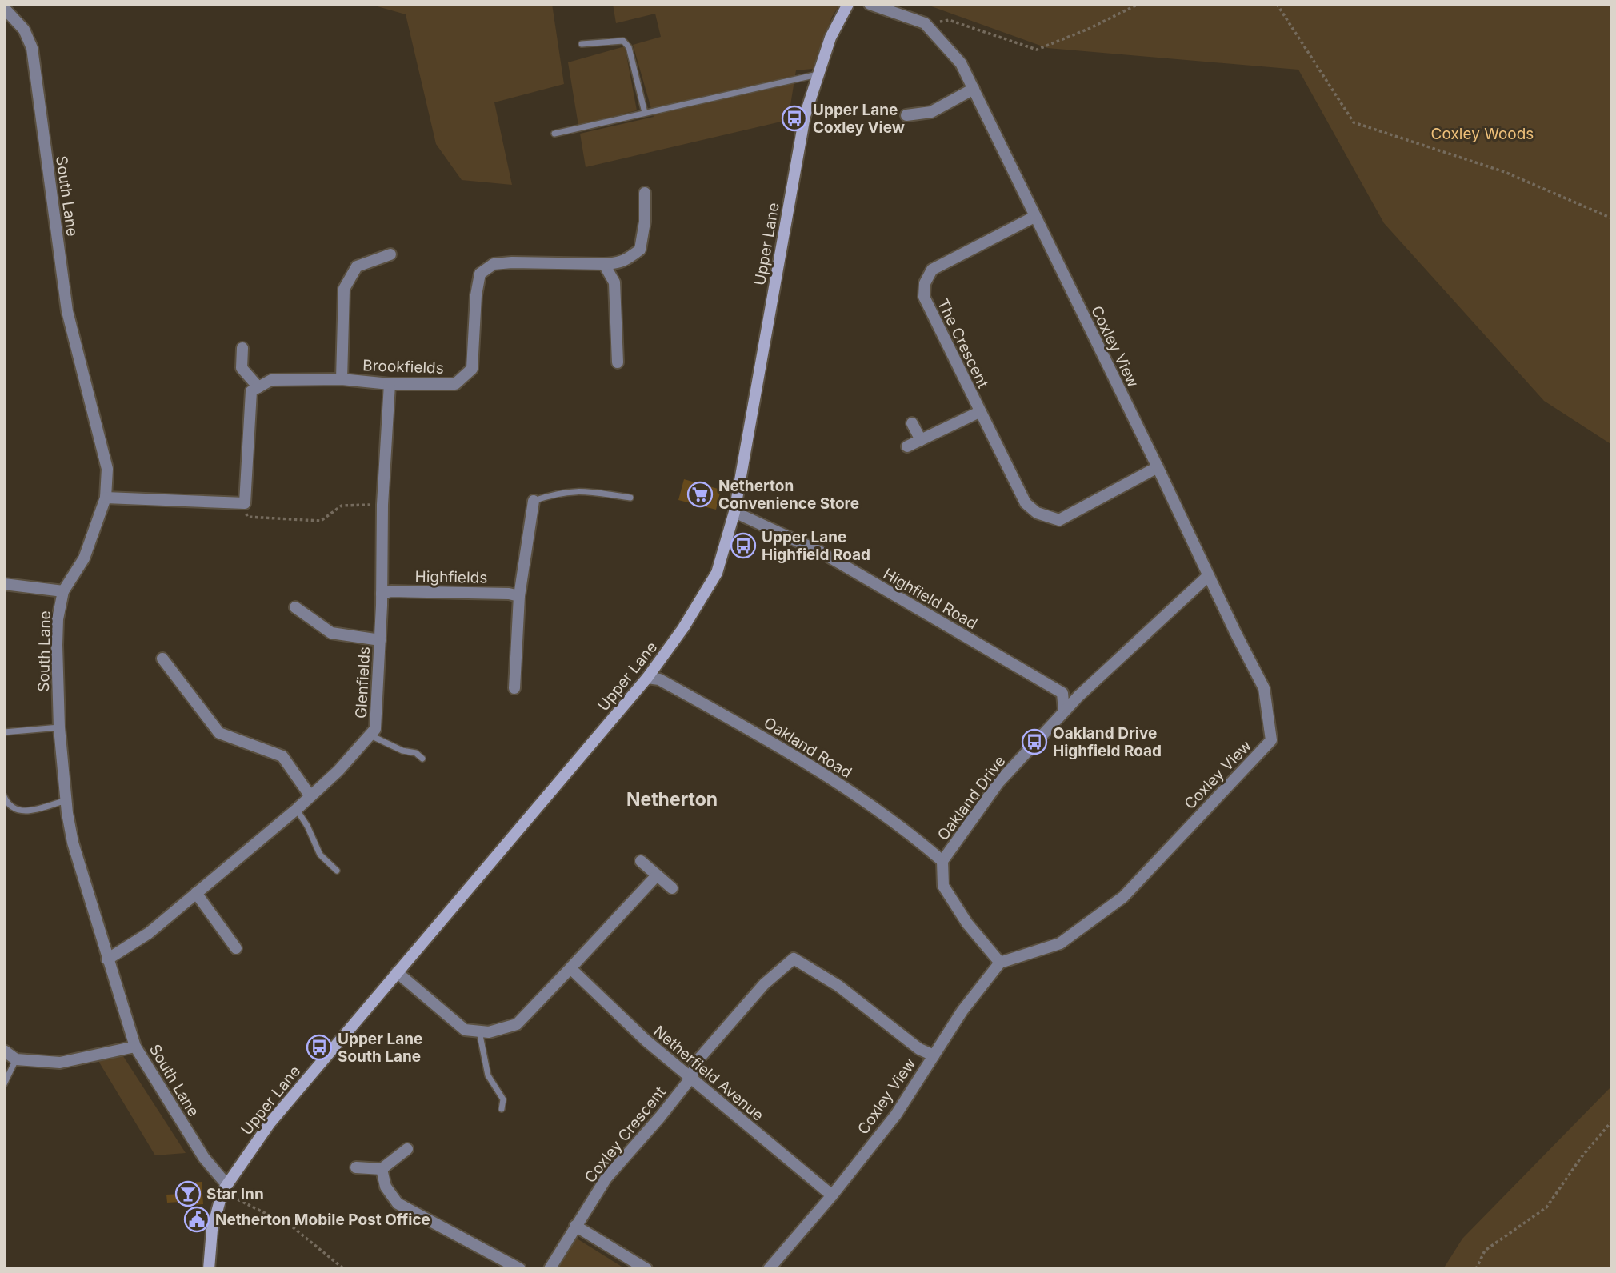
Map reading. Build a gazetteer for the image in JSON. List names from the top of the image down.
{
  "streets": {
    "main road": ["Upper Lane"],
    "street": [
      "South Lane",
      "The Crescent",
      "Coxley View",
      "Brookfields",
      "Highfields",
      "Highfield Road",
      "Glenfields",
      "Oakland Road",
      "Oakland Drive",
      "Netherfield Avenue",
      "Coxley Crescent"
    ]
  },
  "crossings": [
    ["South Lane", "Upper Lane"],
    ["South Lane", "Glenfields"],
    ["Upper Lane", "Highfield Road"],
    ["Upper Lane", "Oakland Road"],
    ["The Crescent", "Coxley View"],
    ["Coxley View", "Oakland Drive"],
    ["Coxley View", "Netherfield Avenue"],
    ["Coxley View", "Coxley Crescent"],
    ["Brookfields", "Glenfields"],
    ["Highfields", "Glenfields"],
    ["Highfield Road", "Oakland Drive"],
    ["Oakland Road", "Oakland Drive"],
    ["Netherfield Avenue", "Coxley Crescent"]
  ],
  "districts": ["Netherton"],
  "parks": ["Coxley Woods"],
  "places": {
    "bus stop": [
      "Upper Lane Coxley View",
      "Upper Lane Highfield Road",
      "Oakland Drive Highfield Road",
      "Upper Lane South Lane"
    ],
    "supermarket": ["Netherton Convenience Store"],
    "bar": ["Star Inn"],
    "public building": ["Netherton Mobile Post Office"]
  }
}
